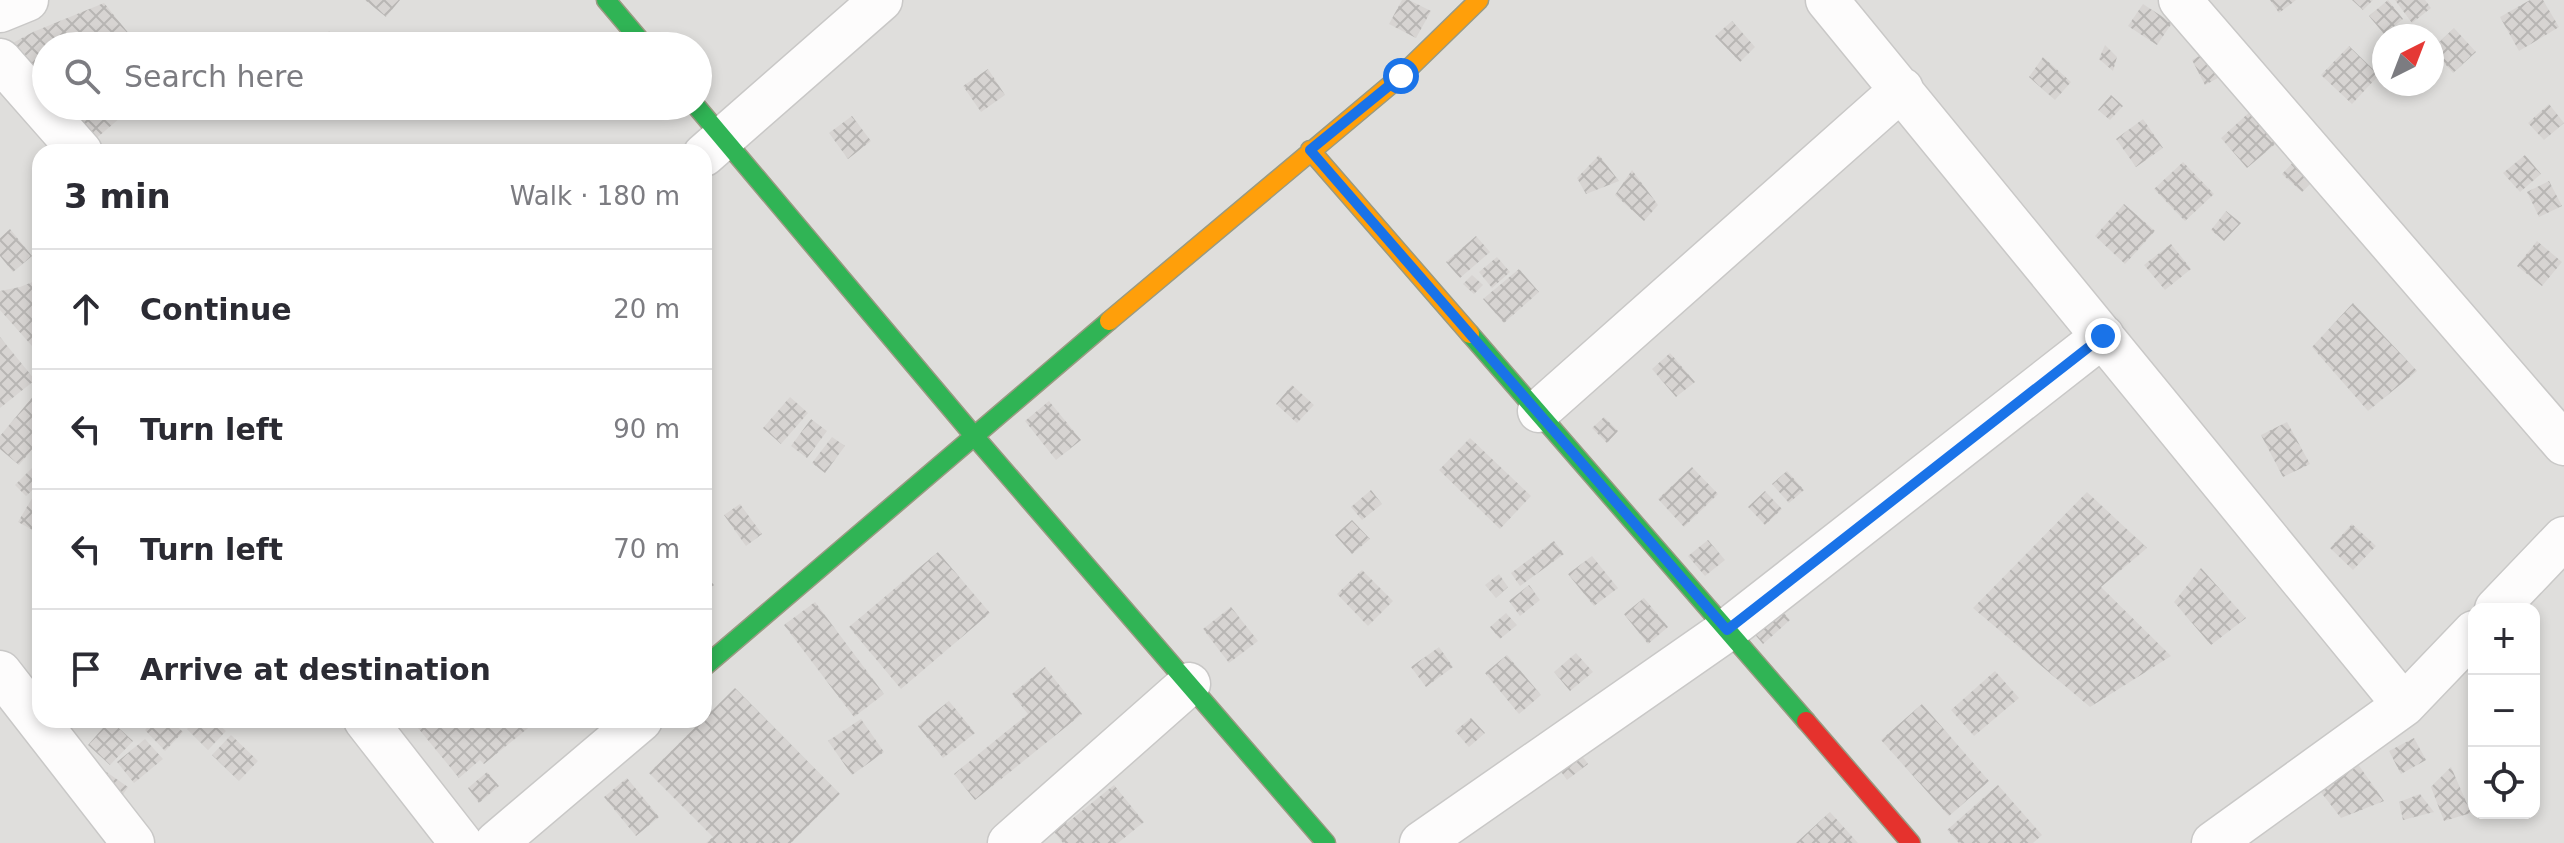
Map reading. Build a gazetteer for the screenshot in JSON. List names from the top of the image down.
{
  "north": "top right",
  "page": {
    "search": "Search here",
    "heading": ["3 min", "Walk · 180 m"],
    "list": [
      ["Continue", "20 m"],
      ["Turn left", "90 m"],
      ["Turn left", "70 m"],
      "Arrive at destination"
    ],
    "map_buttons": ["+", "−"]
  }
}
